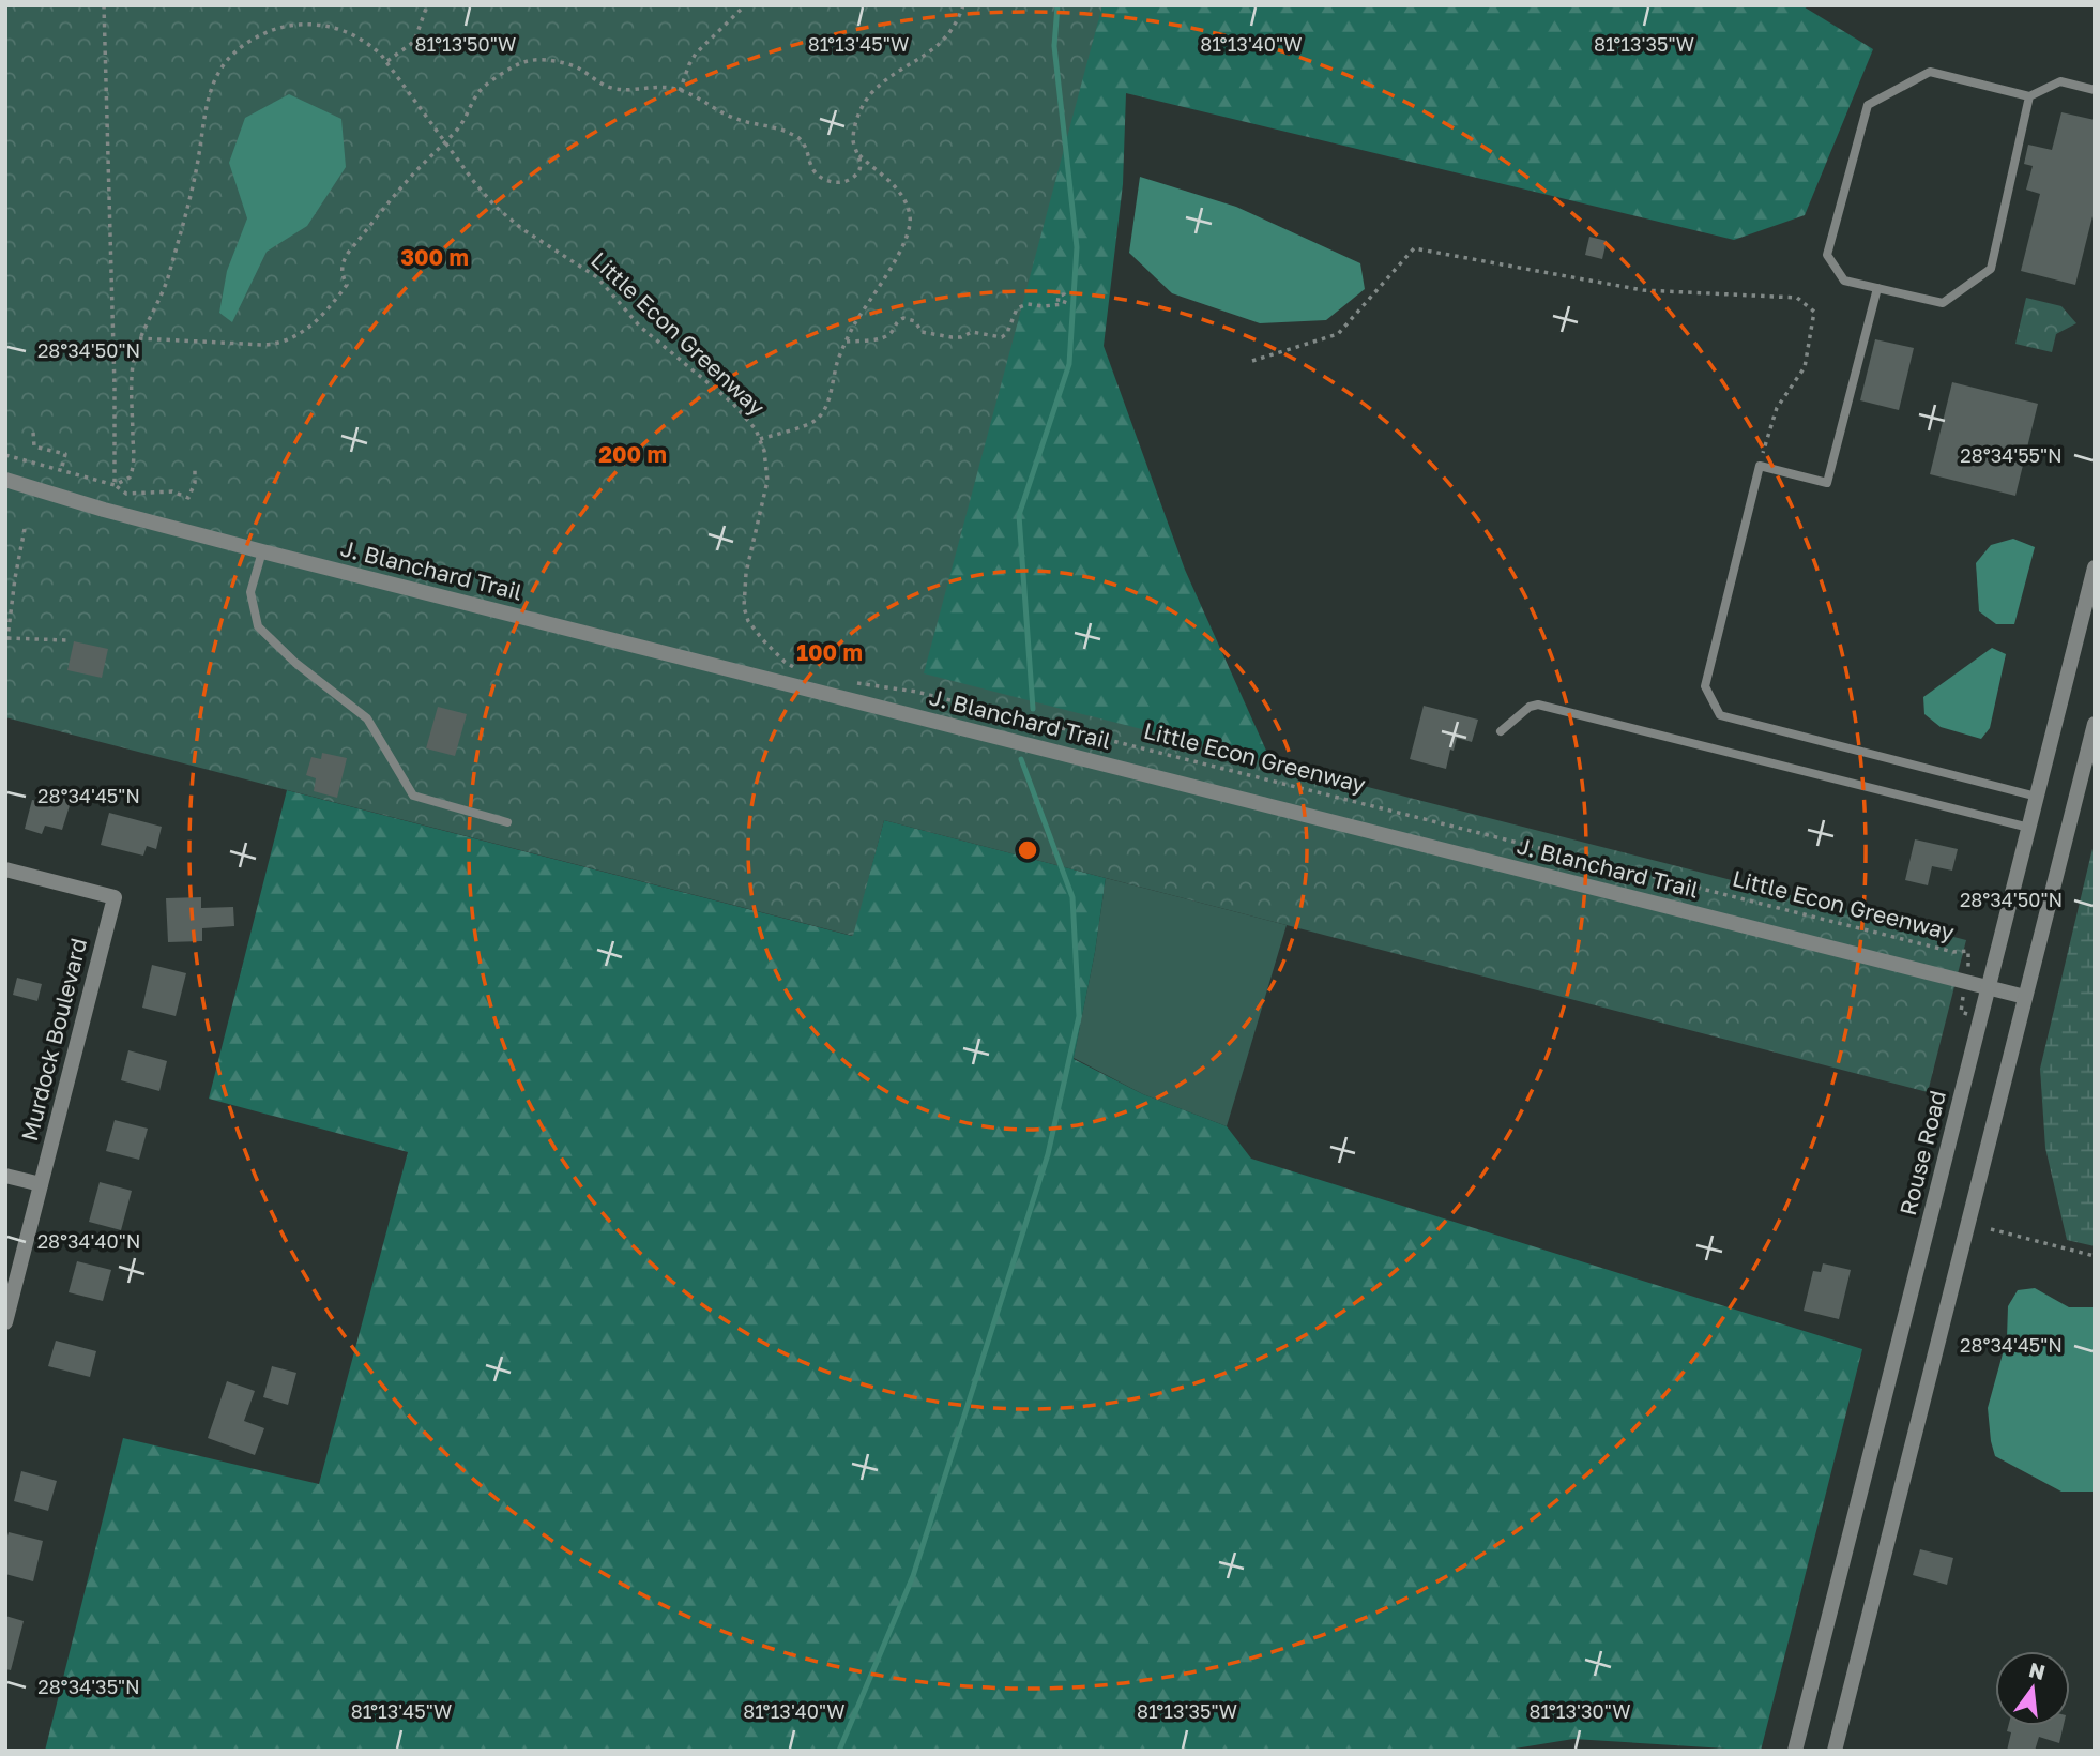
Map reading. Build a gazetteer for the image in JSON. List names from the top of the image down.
{
  "streets": {
    "street": ["J. Blanchard Trail", "Murdock Boulevard", "Rouse Road"],
    "path": ["Little Econ Greenway"]
  },
  "crossings": [
    ["J. Blanchard Trail", "Rouse Road"]
  ],
  "north": "top",
  "coordinates": [
    "81°13'50\"W",
    "81°13'45\"W",
    "81°13'40\"W",
    "81°13'35\"W",
    "28°34'50\"N",
    "28°34'55\"N",
    "28°34'45\"N",
    "28°34'40\"N",
    "28°34'35\"N",
    "81°13'30\"W"
  ],
  "rings": ["300 m", "200 m", "100 m"]
}
